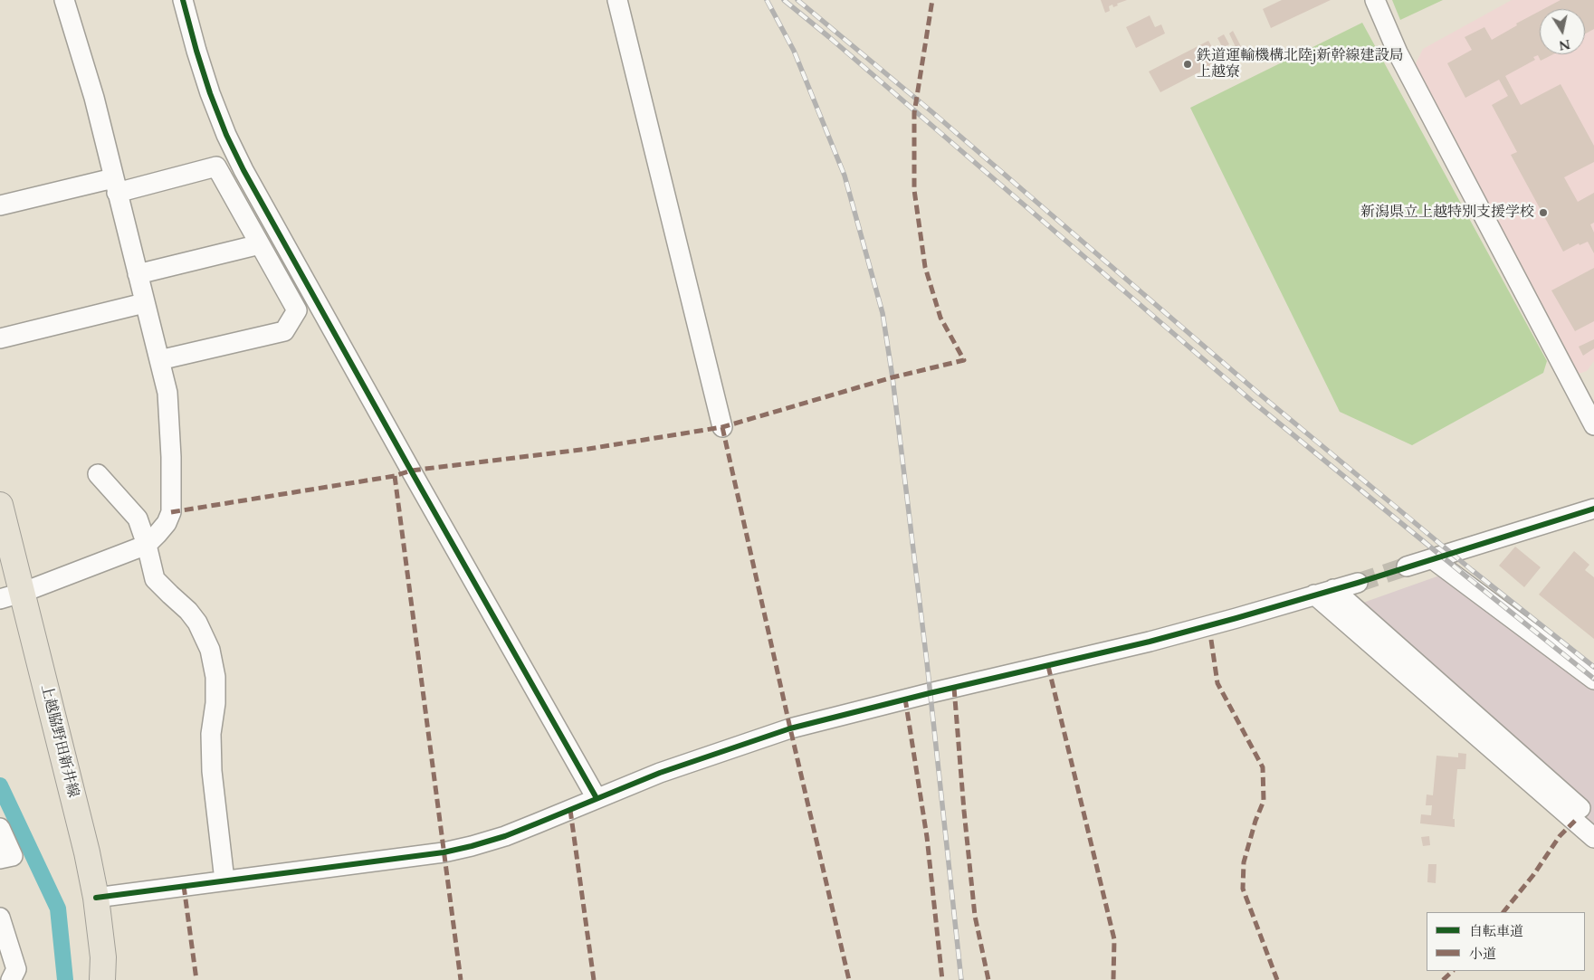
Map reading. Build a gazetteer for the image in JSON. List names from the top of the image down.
{
  "streets": {
    "main road": ["上越脇野田新井線"]
  },
  "places": ["鉄道運輸機構北陸j新幹線建設局 上越寮", "新潟県立上越特別支援学校"],
  "legend": ["自転車道", "小道"],
  "north": "bottom"
}
